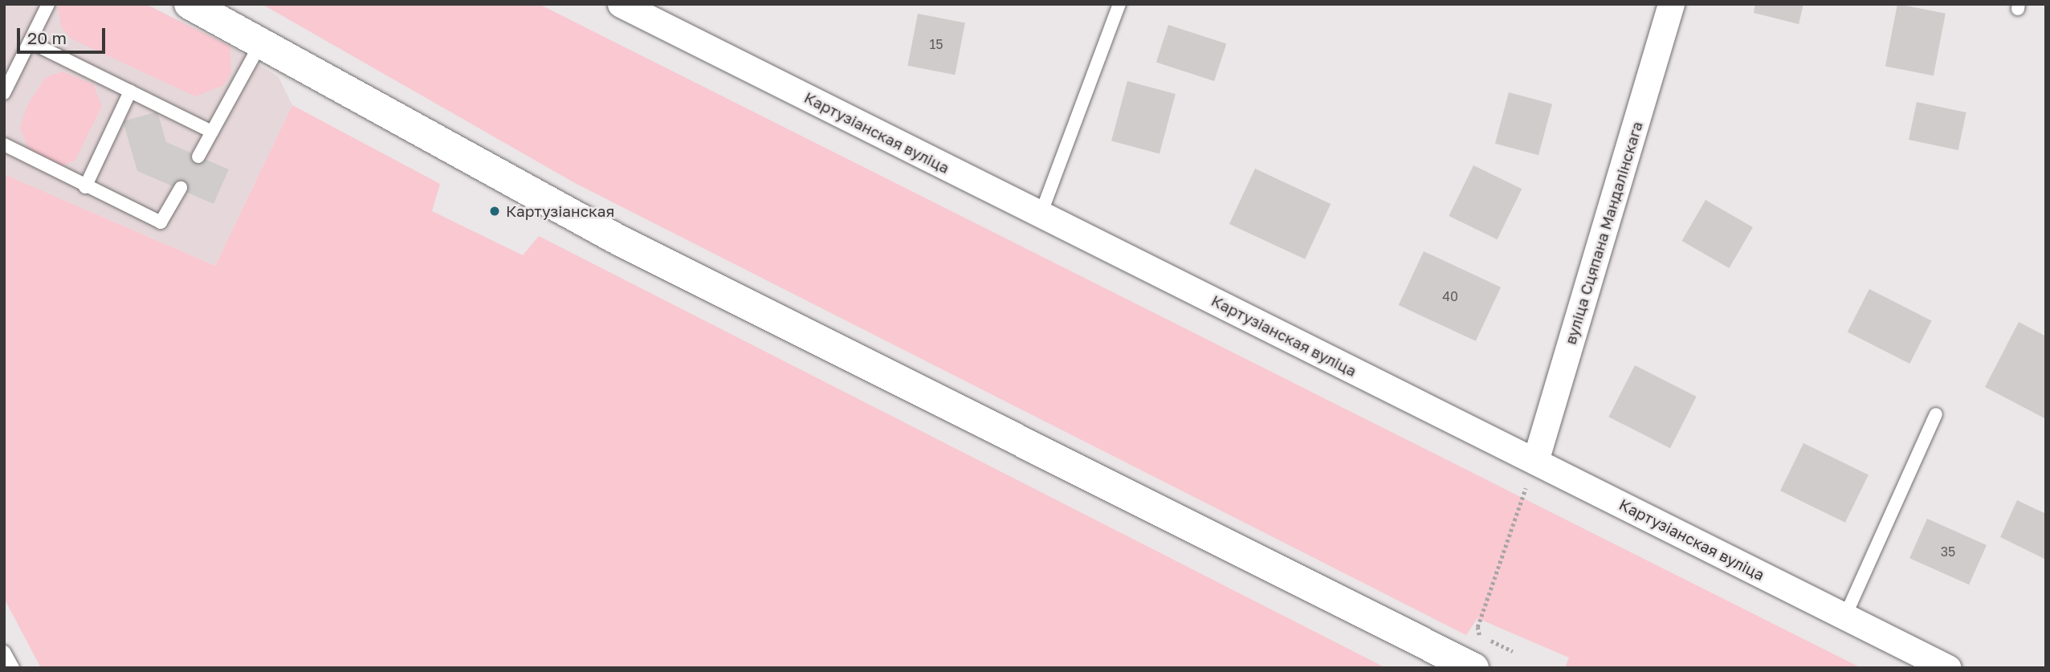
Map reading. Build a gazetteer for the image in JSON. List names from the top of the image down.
{
  "streets": {
    "street": ["Картузіанская вуліца", "вуліца Сцяпана Мандалінскага"]
  },
  "crossings": [
    ["Картузіанская вуліца", "вуліца Сцяпана Мандалінскага"]
  ],
  "places": ["Картузіанская"],
  "house_numbers": ["15", "40", "35"],
  "scale_bar": "20 m"
}
